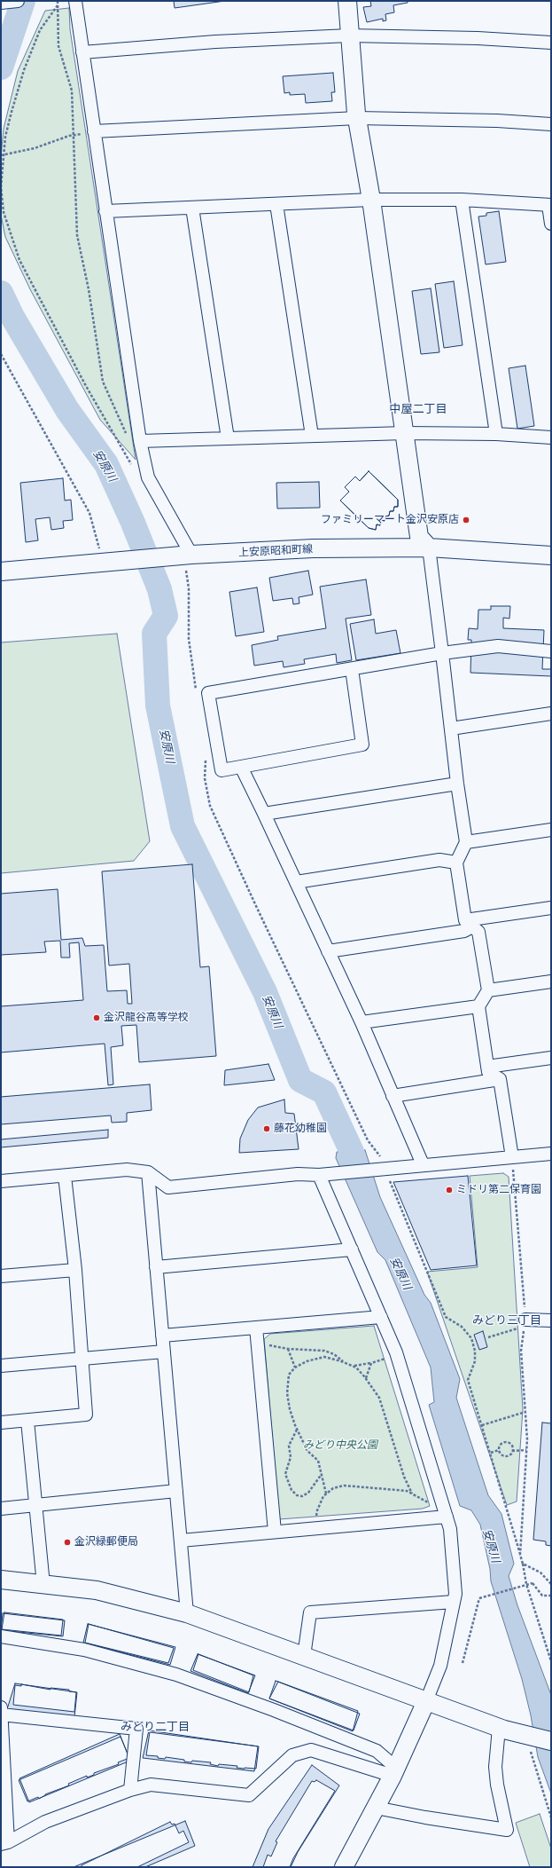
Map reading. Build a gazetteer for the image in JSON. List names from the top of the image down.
{
  "streets": {
    "street": ["上安原昭和町線"]
  },
  "districts": ["中屋二丁目", "みどり三丁目", "みどり二丁目"],
  "water": ["安原川"],
  "parks": ["みどり中央公園"],
  "places": [
    "ファミリーマート金沢安原店",
    "金沢龍谷高等学校",
    "藤花幼稚園",
    "ミドリ第二保育園",
    "金沢緑郵便局"
  ]
}
